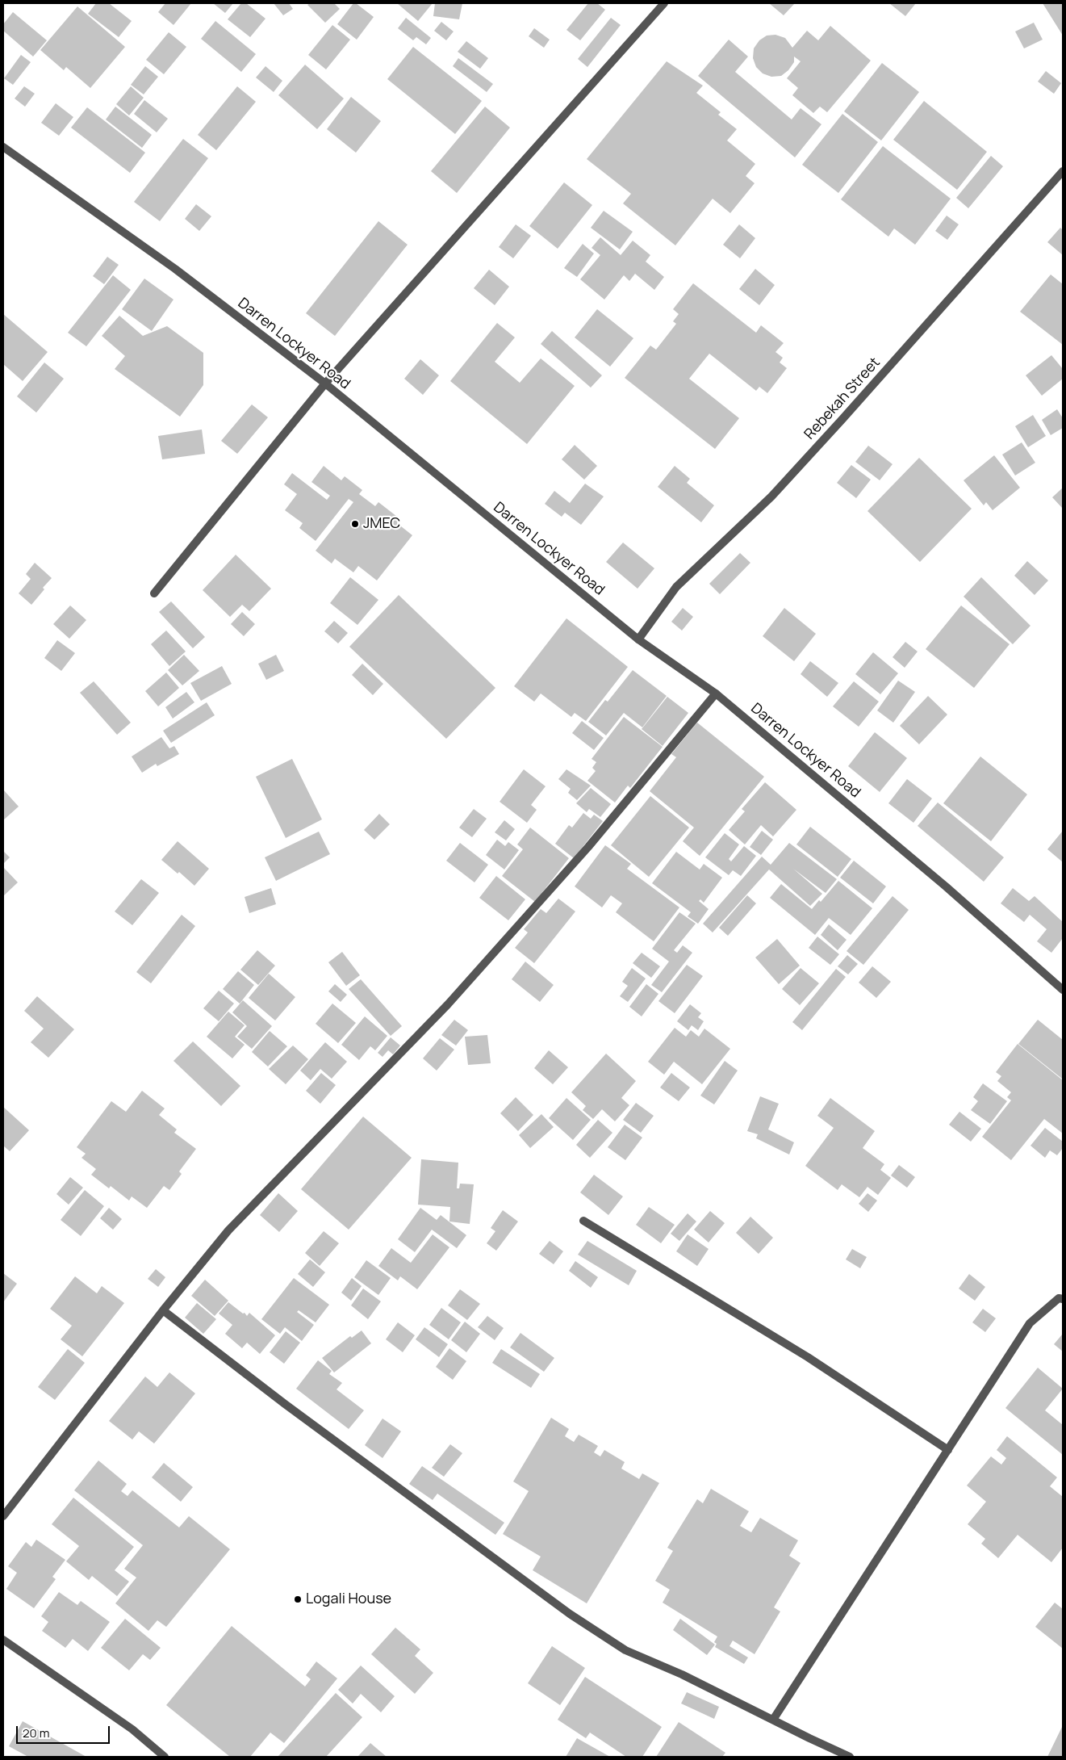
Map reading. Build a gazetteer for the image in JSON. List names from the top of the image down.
{
  "streets": {
    "street": ["Darren Lockyer Road", "Rebekah Street"]
  },
  "crossings": [
    ["Darren Lockyer Road", "Rebekah Street"]
  ],
  "places": ["JMEC", "Logali House"],
  "scale_bar": "20 m"
}
